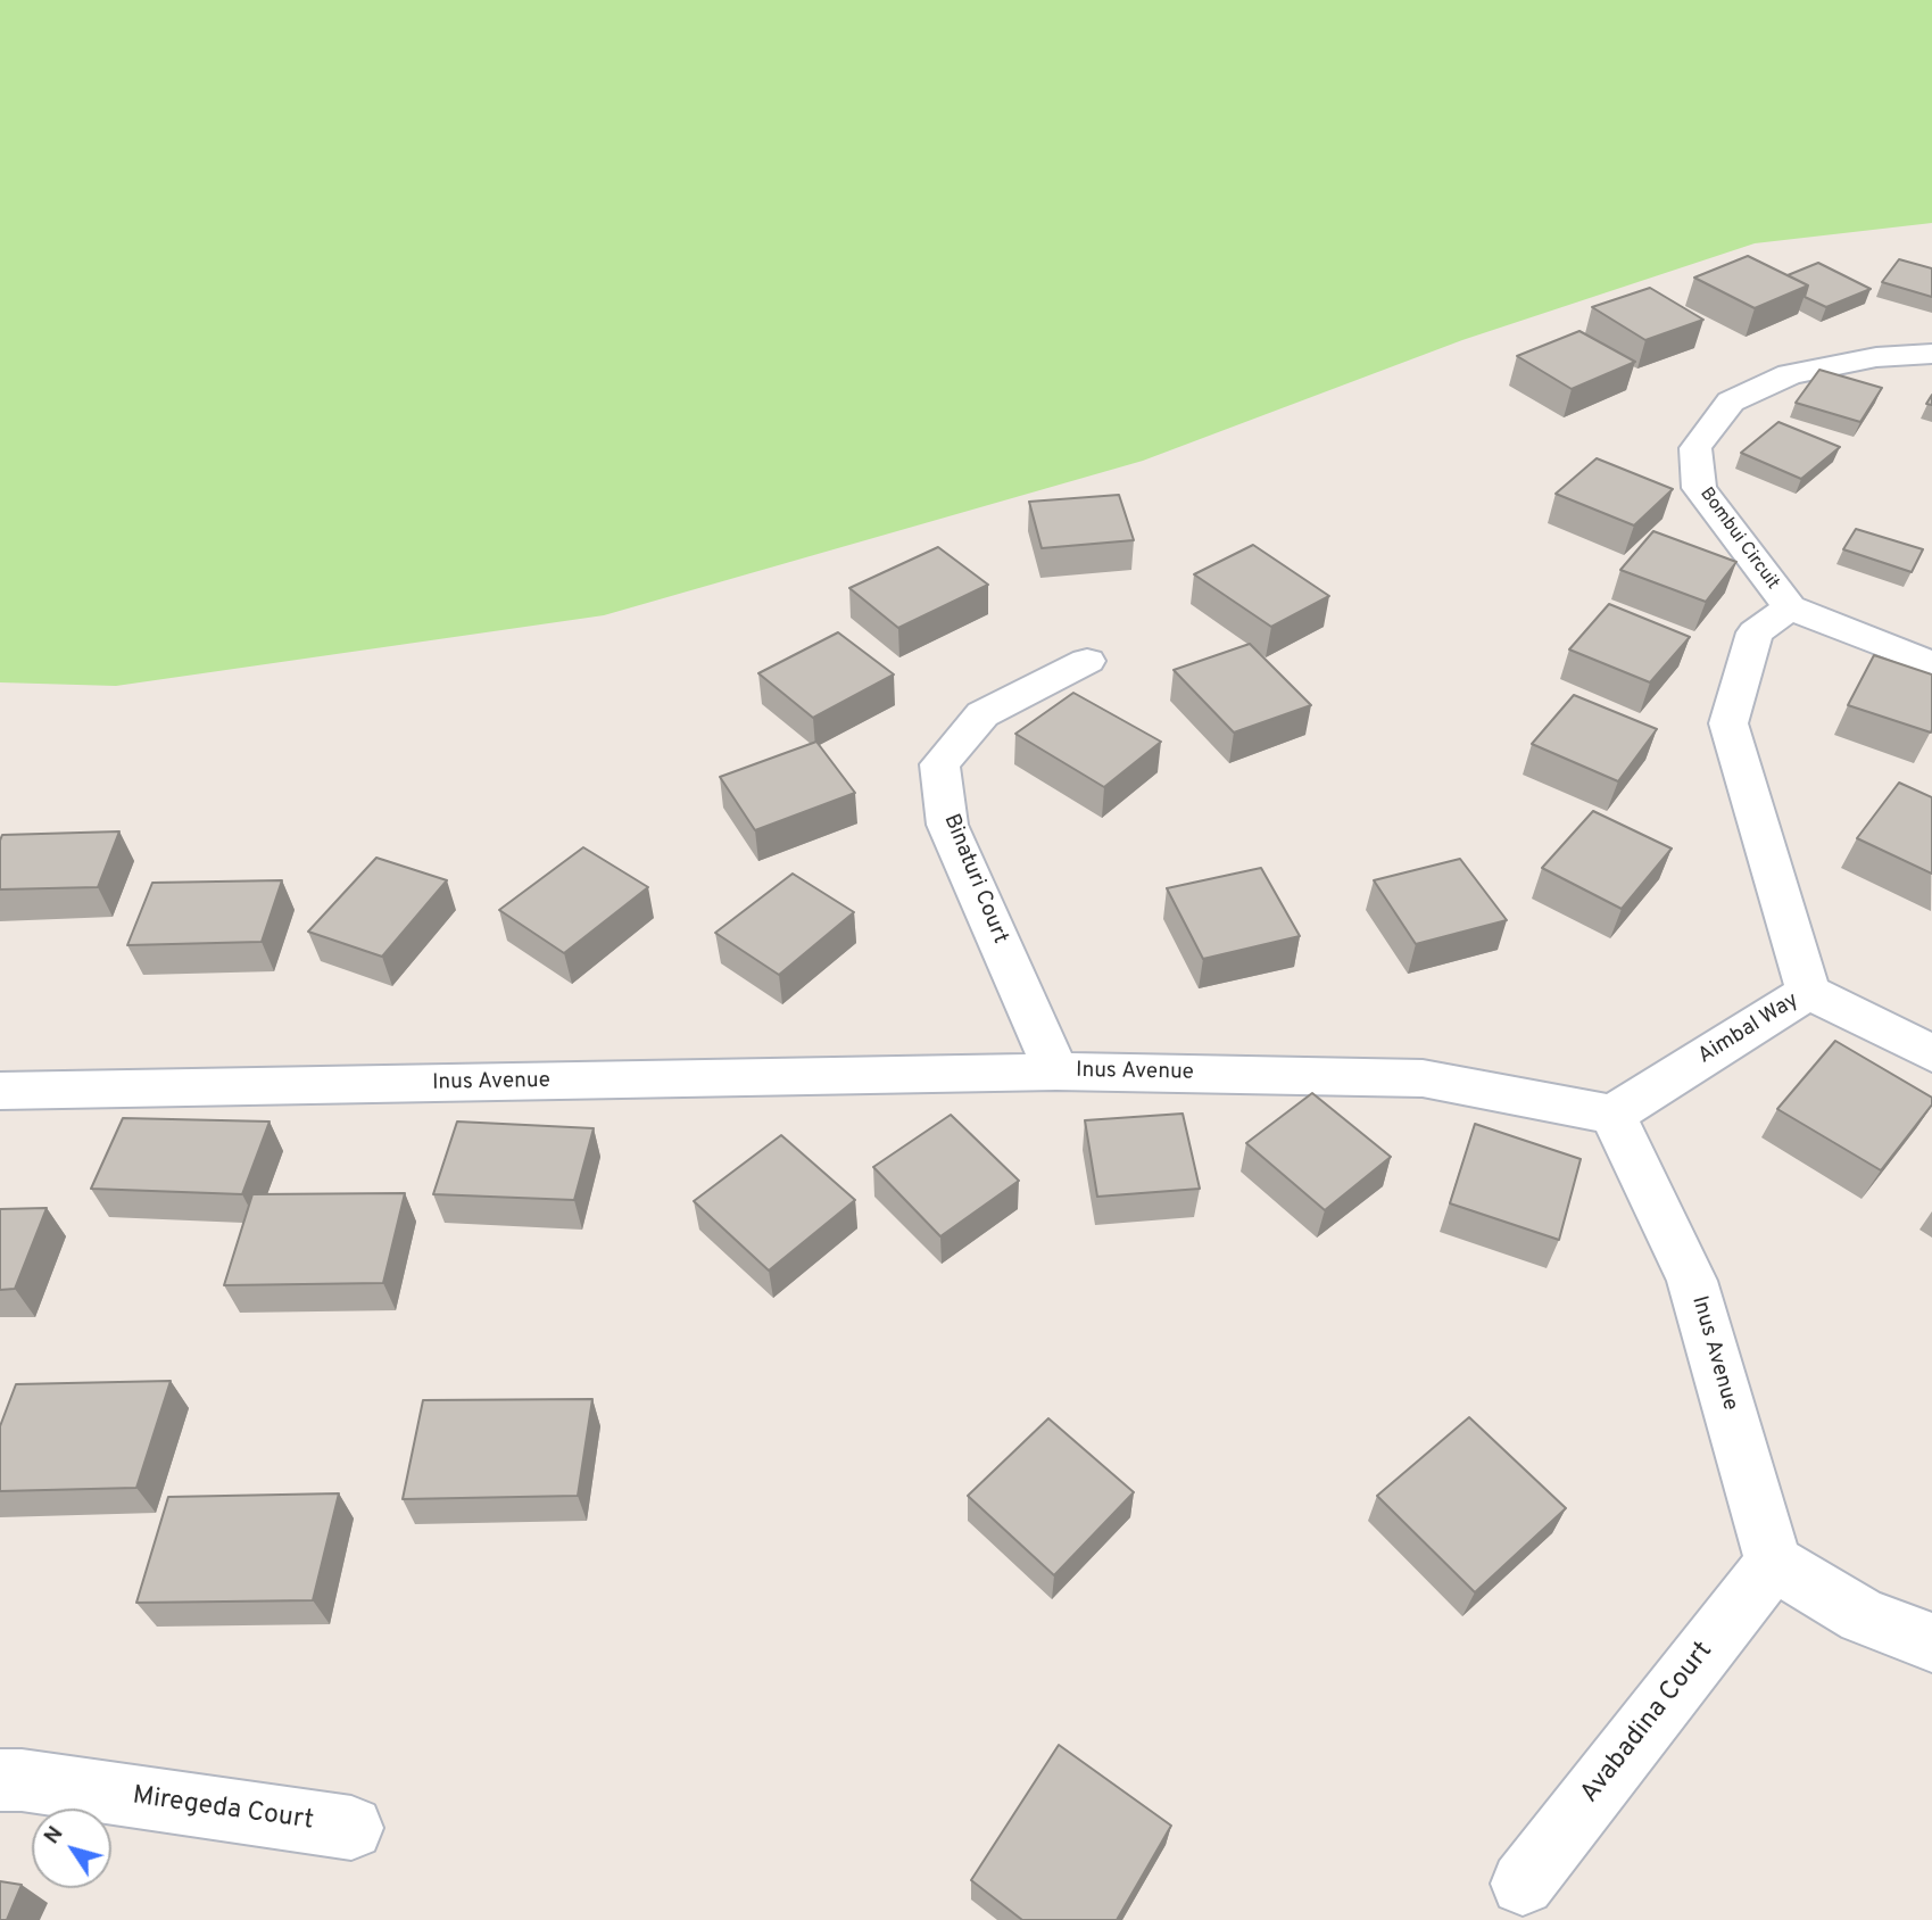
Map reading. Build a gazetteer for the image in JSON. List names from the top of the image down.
{
  "streets": {
    "street": [
      "Bombui Circuit",
      "Binaturi Court",
      "Aimbal Way",
      "Inus Avenue",
      "Avabadina Court",
      "Miregeda Court"
    ]
  },
  "crossings": [
    ["Bombui Circuit", "Aimbal Way"],
    ["Binaturi Court", "Inus Avenue"],
    ["Aimbal Way", "Inus Avenue"],
    ["Inus Avenue", "Avabadina Court"]
  ],
  "north": "top left"
}
